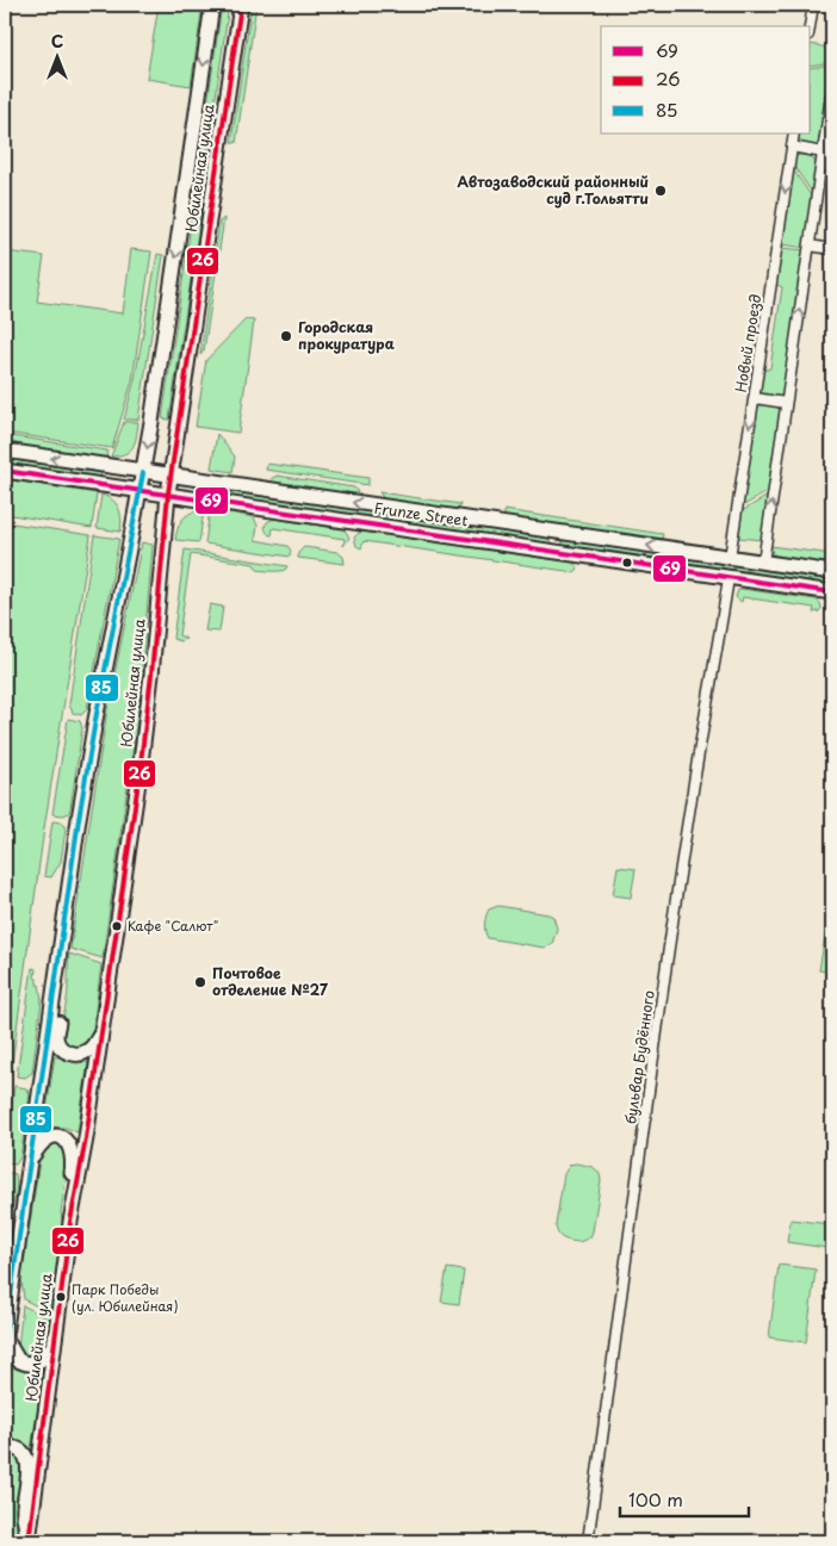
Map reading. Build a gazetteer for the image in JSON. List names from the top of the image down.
{
  "streets": {
    "main road": ["Юбилейная улица", "Frunze Street"],
    "street": ["Новый проезд", "бульвар Будённого"]
  },
  "crossings": [
    ["Юбилейная улица", "Frunze Street"],
    ["Новый проезд", "Frunze Street"],
    ["Frunze Street", "бульвар Будённого"]
  ],
  "places": [
    "Автозаводский районный суд г.Тольятти",
    "Городская прокуратура",
    "Кафе \"Салют\"",
    "Почтовое отделение №27",
    "Парк Победы (ул. Юбилейная)"
  ],
  "lines": ["transit line 26", "transit line 69", "transit line 85"],
  "legend": ["69", "26", "85"],
  "scale_bar": "100 m",
  "north": "top"
}
